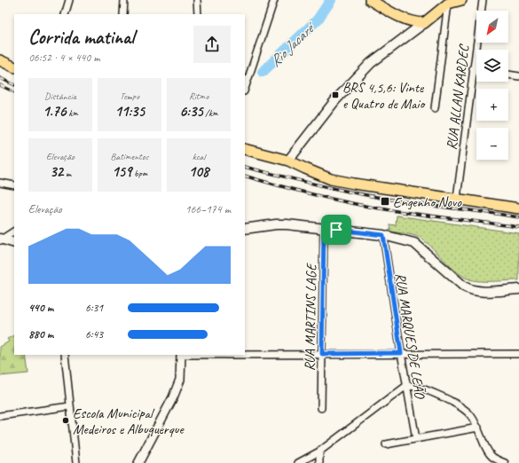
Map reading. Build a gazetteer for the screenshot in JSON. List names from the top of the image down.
{
  "streets": {
    "street": ["RUA ALLAN KARDEC", "RUA MARTINS LAGE", "RUA MARQUES DE LEÃO"]
  },
  "water": ["Rio Jacaré"],
  "places": {
    "transit": ["BRS 4,5,6: Vinte e Quatro de Maio", "Engenho Novo"],
    "other": ["Escola Municipal Medeiros e Albuquerque"]
  },
  "north": "bottom left",
  "page": {
    "map_buttons": ["+", "−"],
    "heading": ["Corrida matinal", "06:52 · 4 × 440 m"],
    "stats": [
      ["Distância", "1.76 km"],
      ["Tempo", "11:35"],
      ["Ritmo", "6:35 /km"],
      ["Elevação", "32 m"],
      ["Batimentos", "159 bpm"],
      ["kcal", "108"]
    ],
    "chart": ["Elevação", "166–174 m"],
    "list": [
      {
        "name": "440 m",
        "note": "6:31"
      },
      {
        "name": "880 m",
        "note": "6:43"
      }
    ]
  }
}
